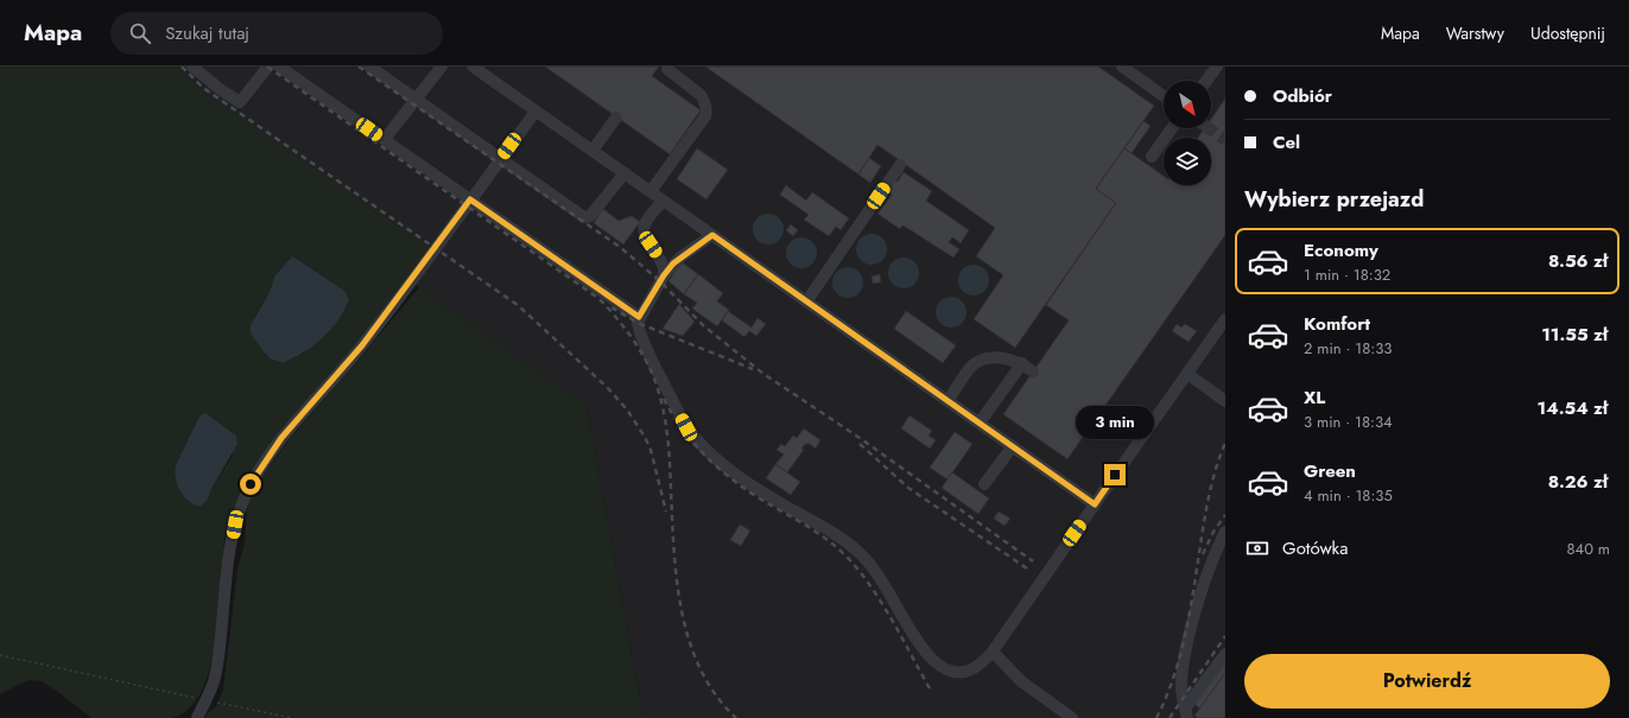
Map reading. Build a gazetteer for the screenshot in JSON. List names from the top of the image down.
{
  "north": "bottom right",
  "page": {
    "header": "Mapa",
    "search": "Szukaj tutaj",
    "nav": ["Mapa", "Warstwy", "Udostępnij"],
    "banner": ["Odbiór", "Cel"],
    "heading": "Wybierz przejazd",
    "list": [
      {
        "name": "Economy",
        "note": "1 min · 18:32",
        "value": "8.56 zł"
      },
      {
        "name": "Komfort",
        "note": "2 min · 18:33",
        "value": "11.55 zł"
      },
      {
        "name": "XL",
        "note": "3 min · 18:34",
        "value": "14.54 zł"
      },
      {
        "name": "Green",
        "note": "4 min · 18:35",
        "value": "8.26 zł"
      }
    ],
    "bubble": "3 min",
    "pay": ["Gotówka", "840 m"],
    "buttons": "Potwierdź"
  }
}
